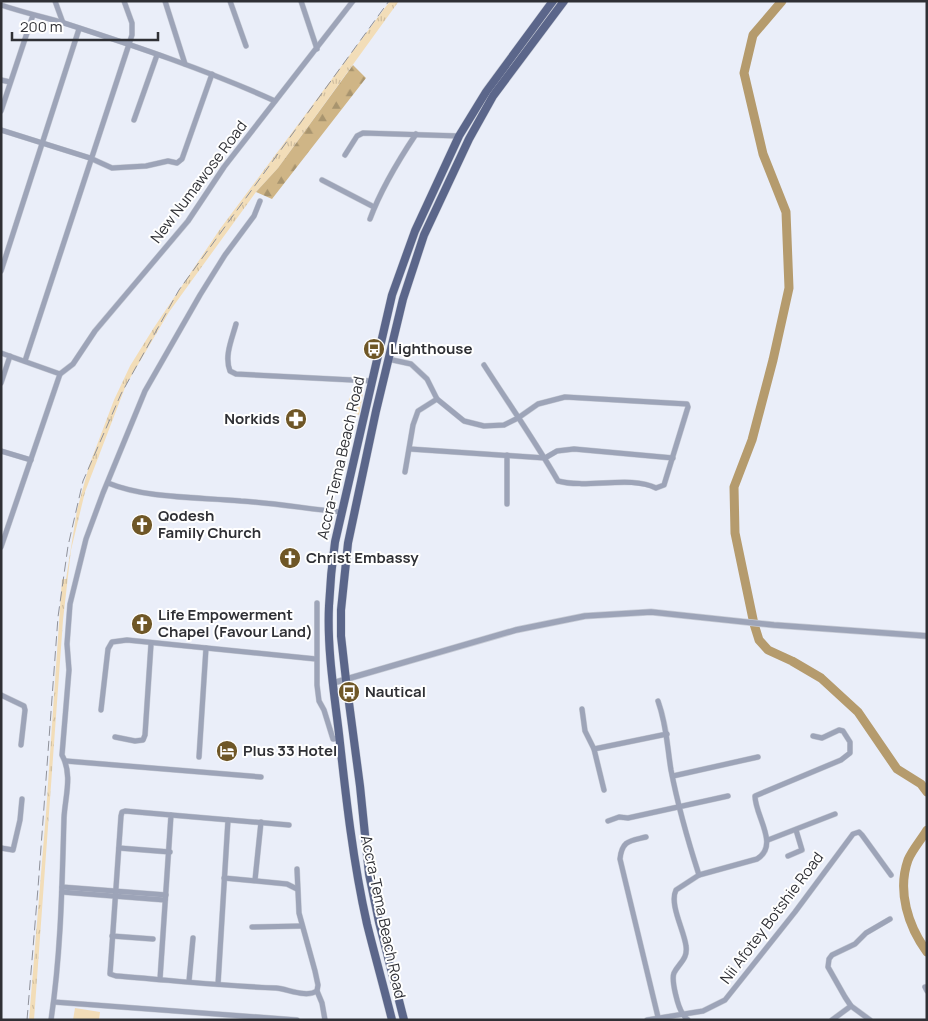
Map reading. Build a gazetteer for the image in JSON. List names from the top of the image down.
{
  "streets": {
    "main road": ["Accra-Tema Beach Road"],
    "street": ["New Numawose Road", "Nii Afotey Botshie Road"]
  },
  "places": {
    "bus stop": ["Lighthouse", "Nautical"],
    "pharmacy": ["Norkids"],
    "church": ["Qodesh Family Church", "Christ Embassy", "Life Empowerment Chapel (Favour Land)"],
    "hotel": ["Plus 33 Hotel"]
  },
  "scale_bar": "200 m"
}
